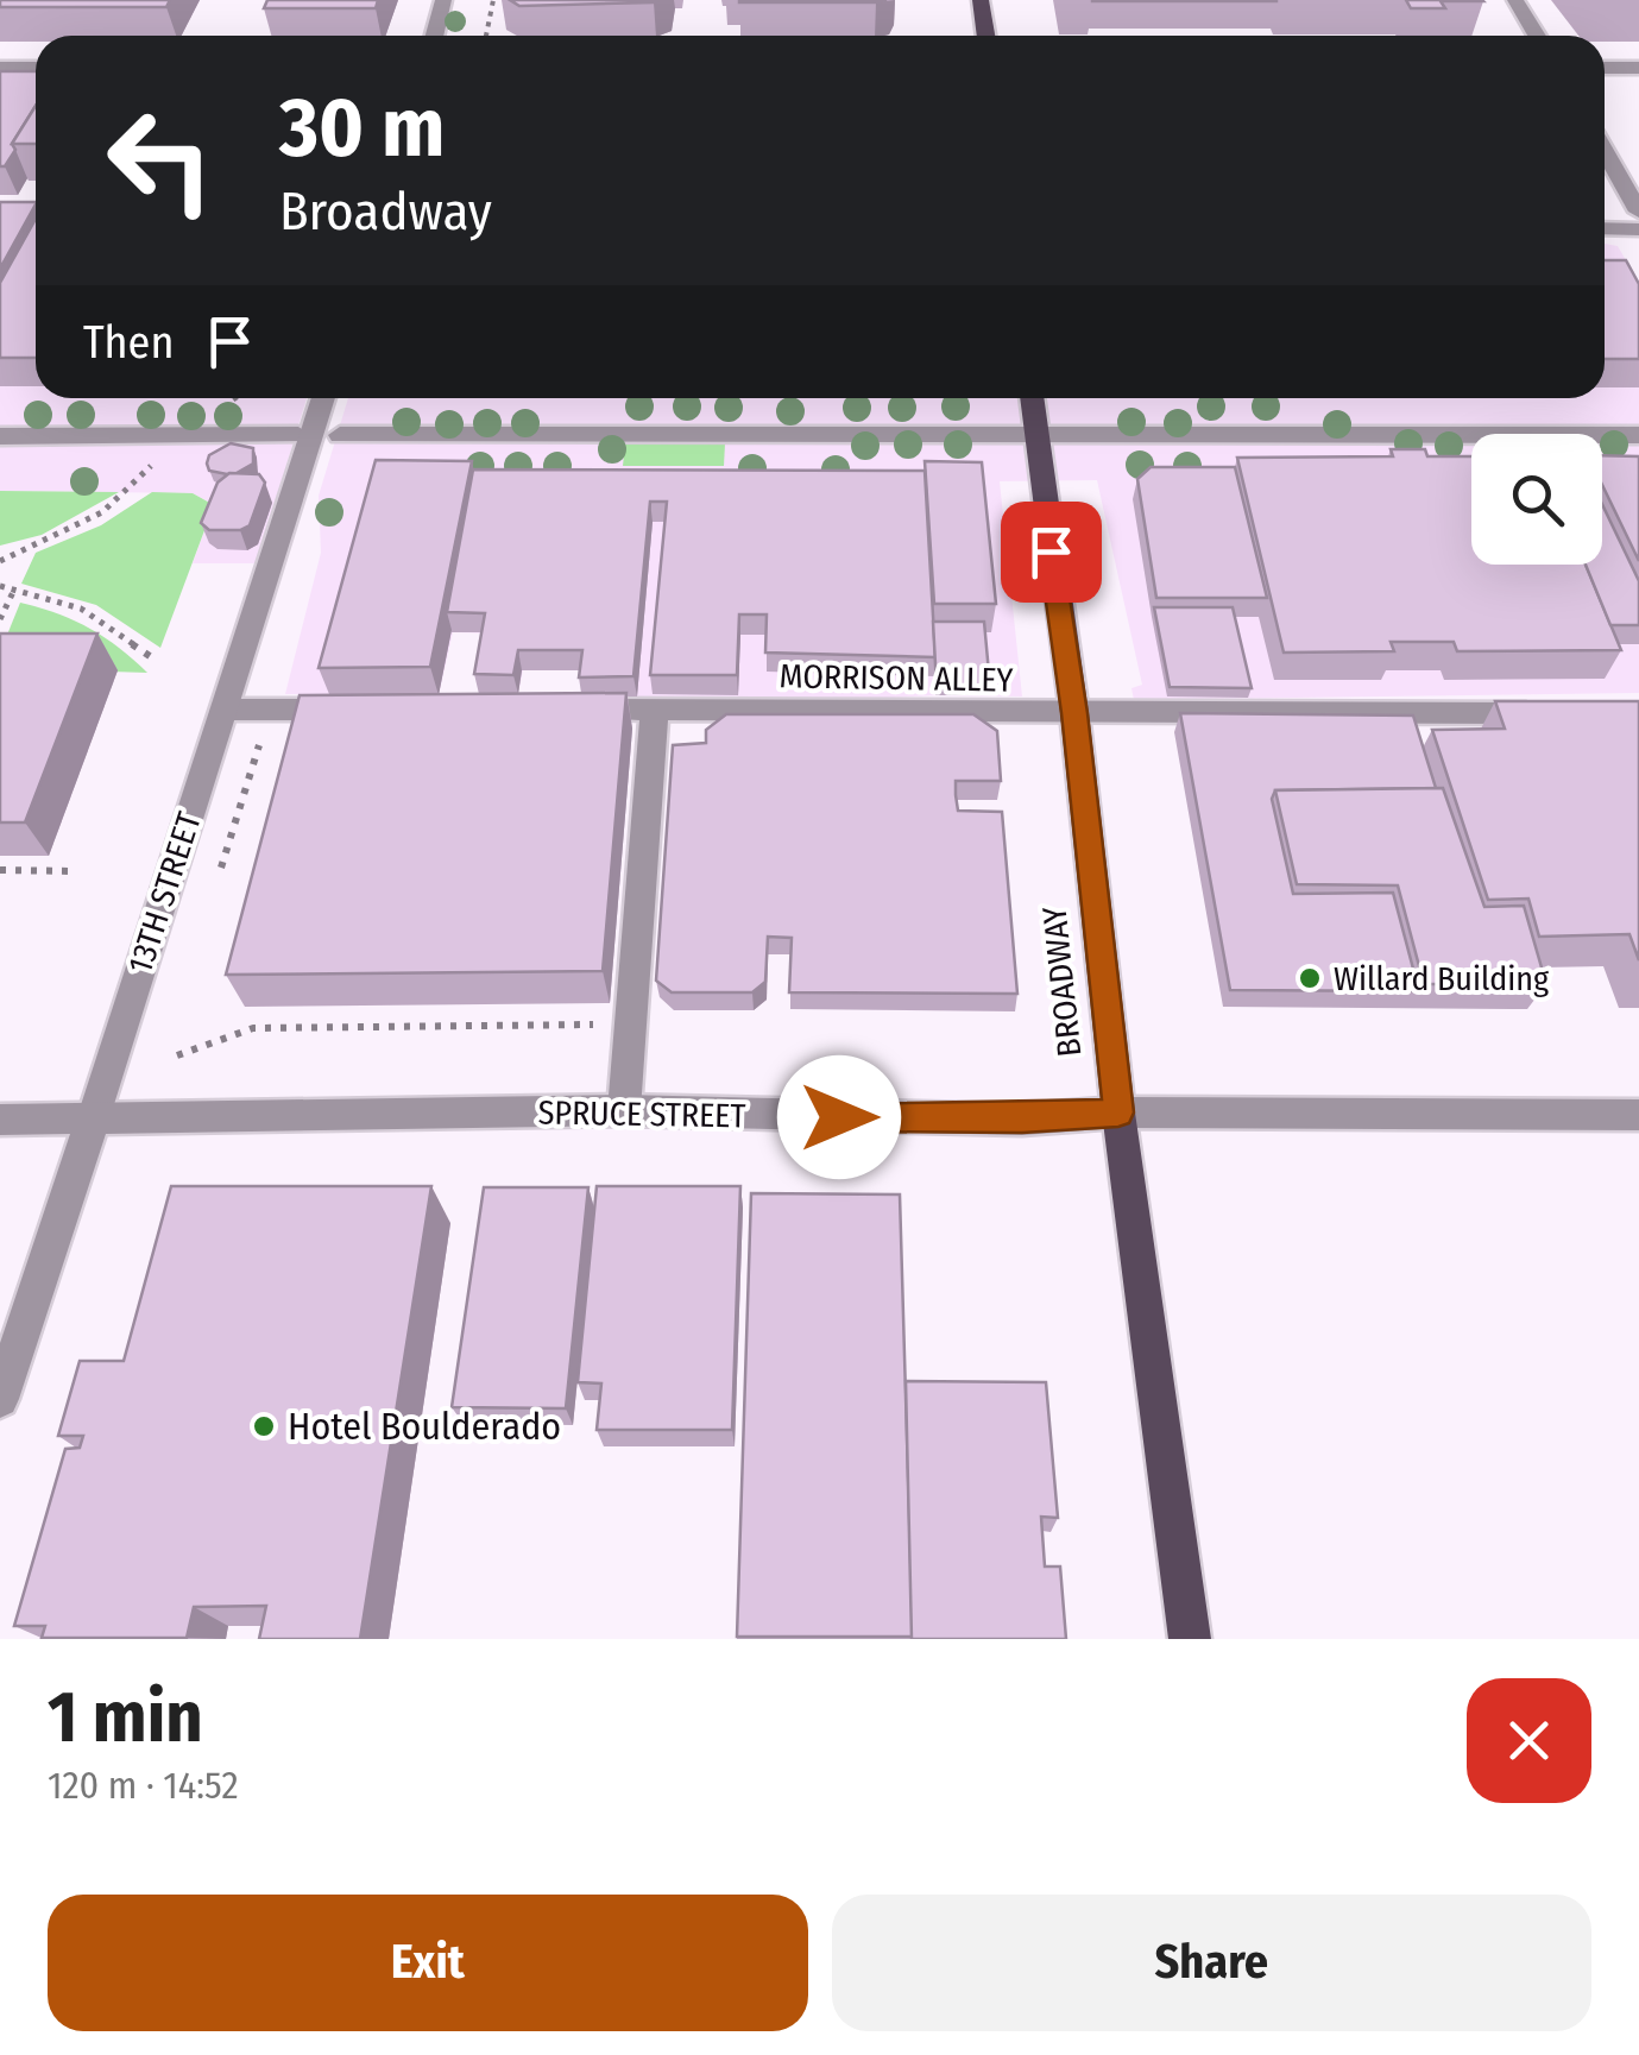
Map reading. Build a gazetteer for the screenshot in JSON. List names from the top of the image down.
{
  "streets": {
    "main road": ["BROADWAY"],
    "street": ["MORRISON ALLEY", "13TH STREET", "SPRUCE STREET"]
  },
  "crossings": [
    ["MORRISON ALLEY", "BROADWAY"],
    ["13TH STREET", "SPRUCE STREET"],
    ["BROADWAY", "SPRUCE STREET"]
  ],
  "places": ["Willard Building", "Hotel Boulderado"],
  "page": {
    "turn": ["30 m", "Broadway"],
    "then": "Then",
    "heading": ["1 min", "120 m · 14:52"],
    "buttons": ["Exit", "Share"]
  }
}
